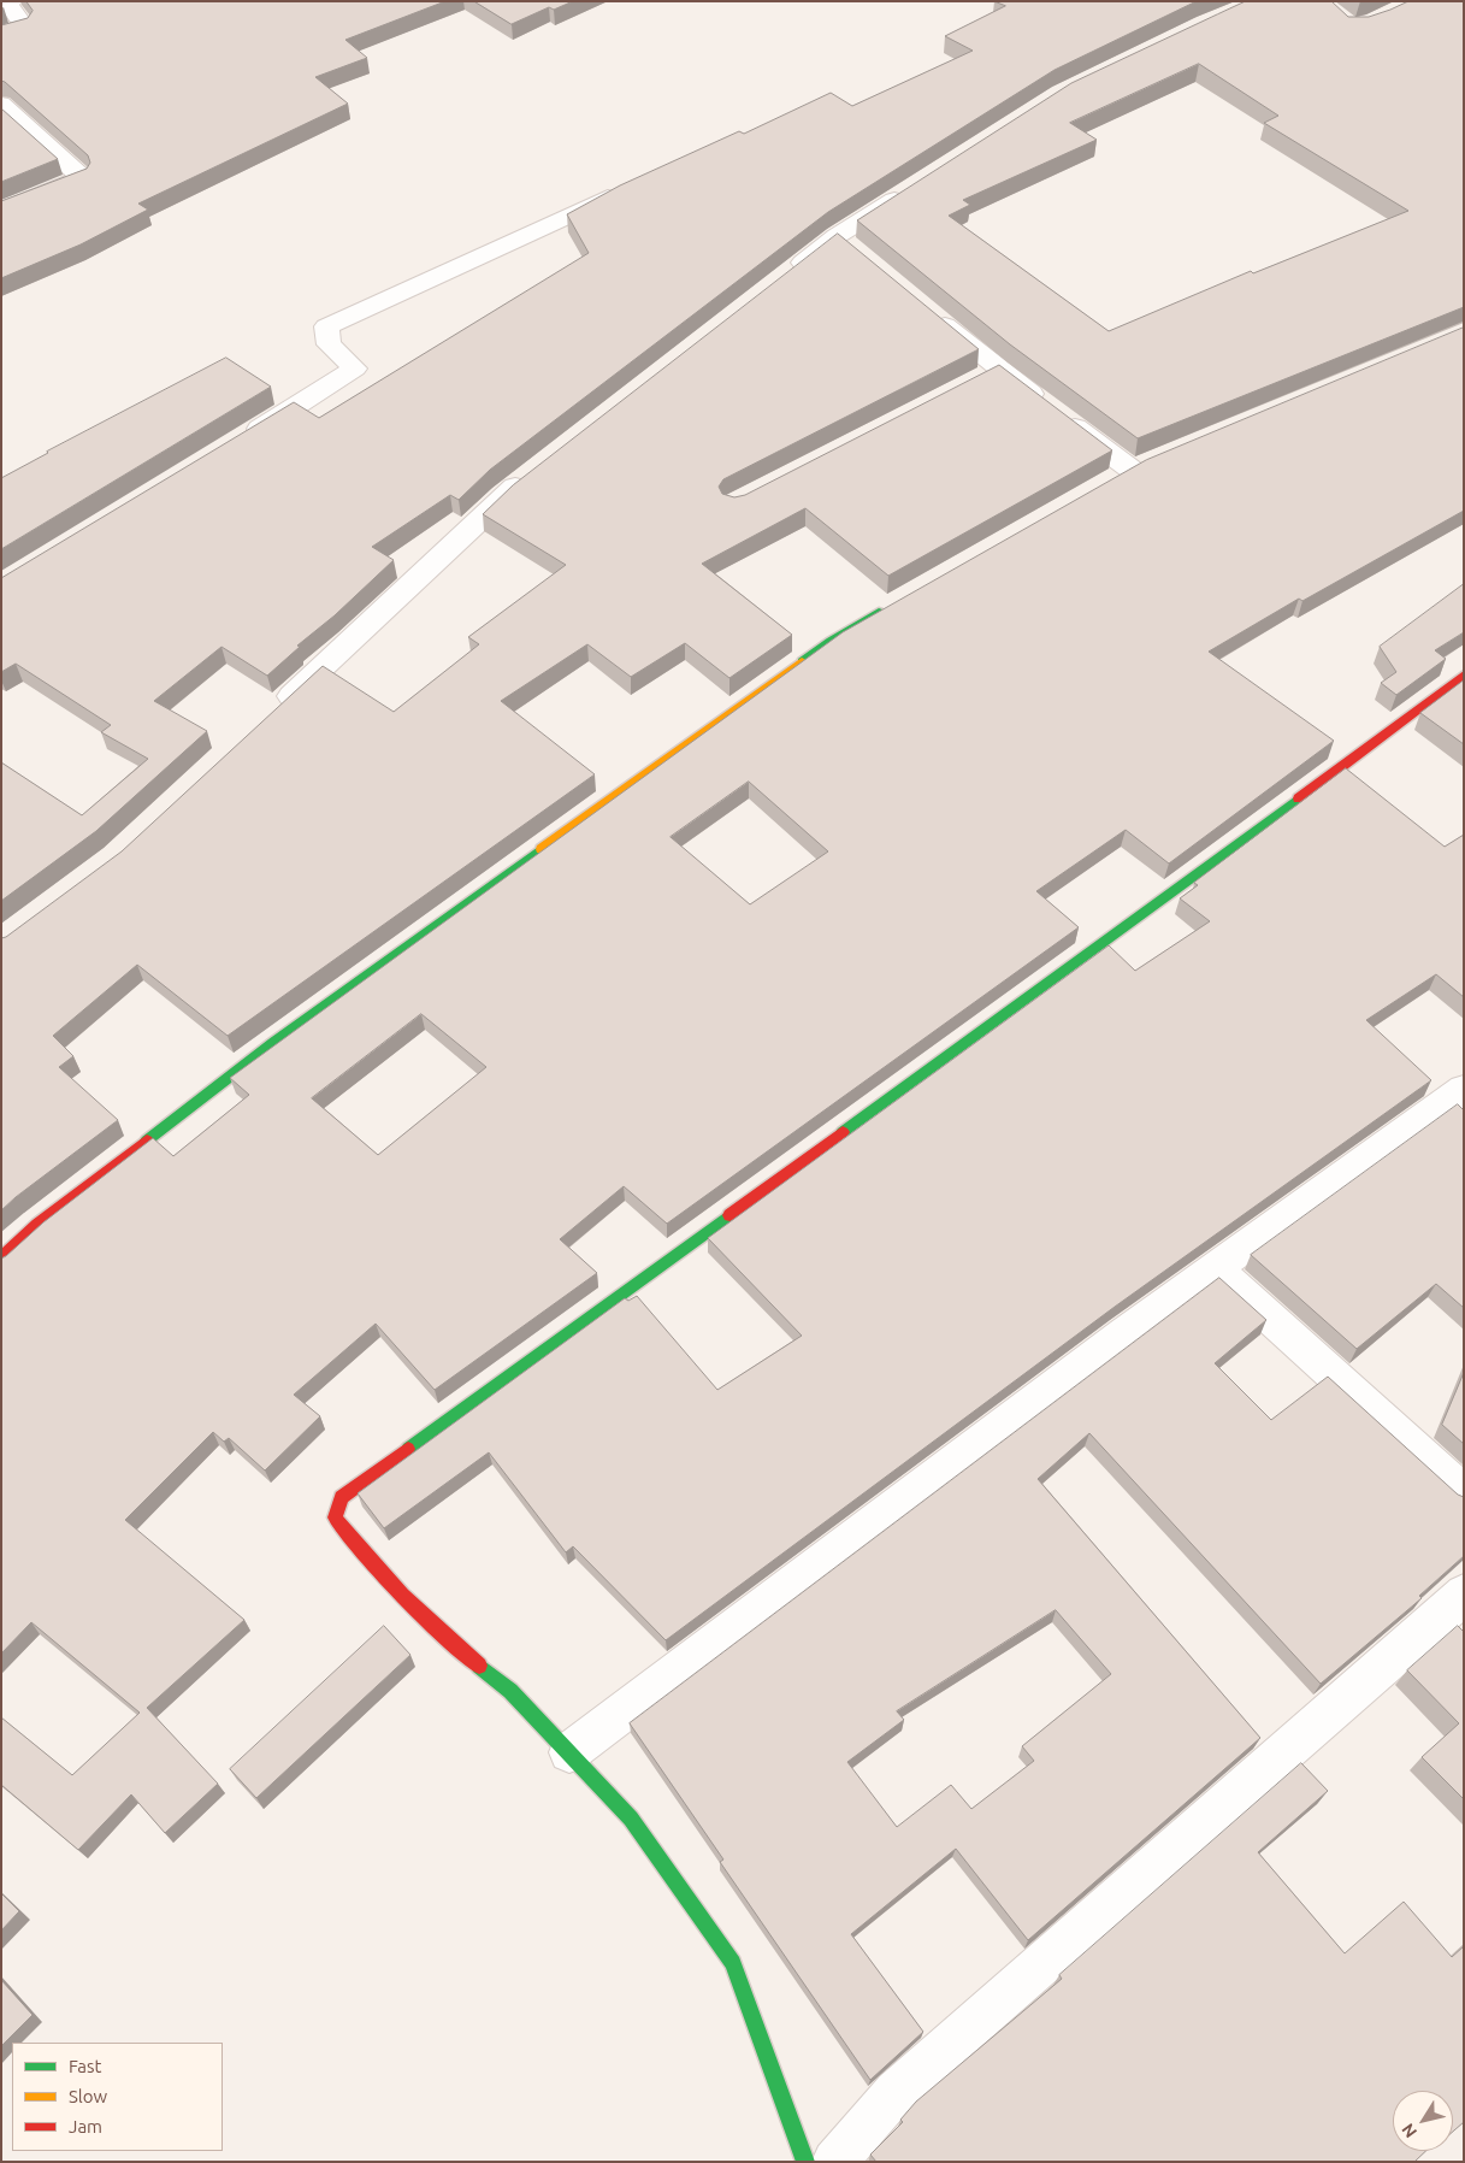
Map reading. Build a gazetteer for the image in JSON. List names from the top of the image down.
{
  "legend": ["Fast", "Slow", "Jam"],
  "north": "bottom left"
}
